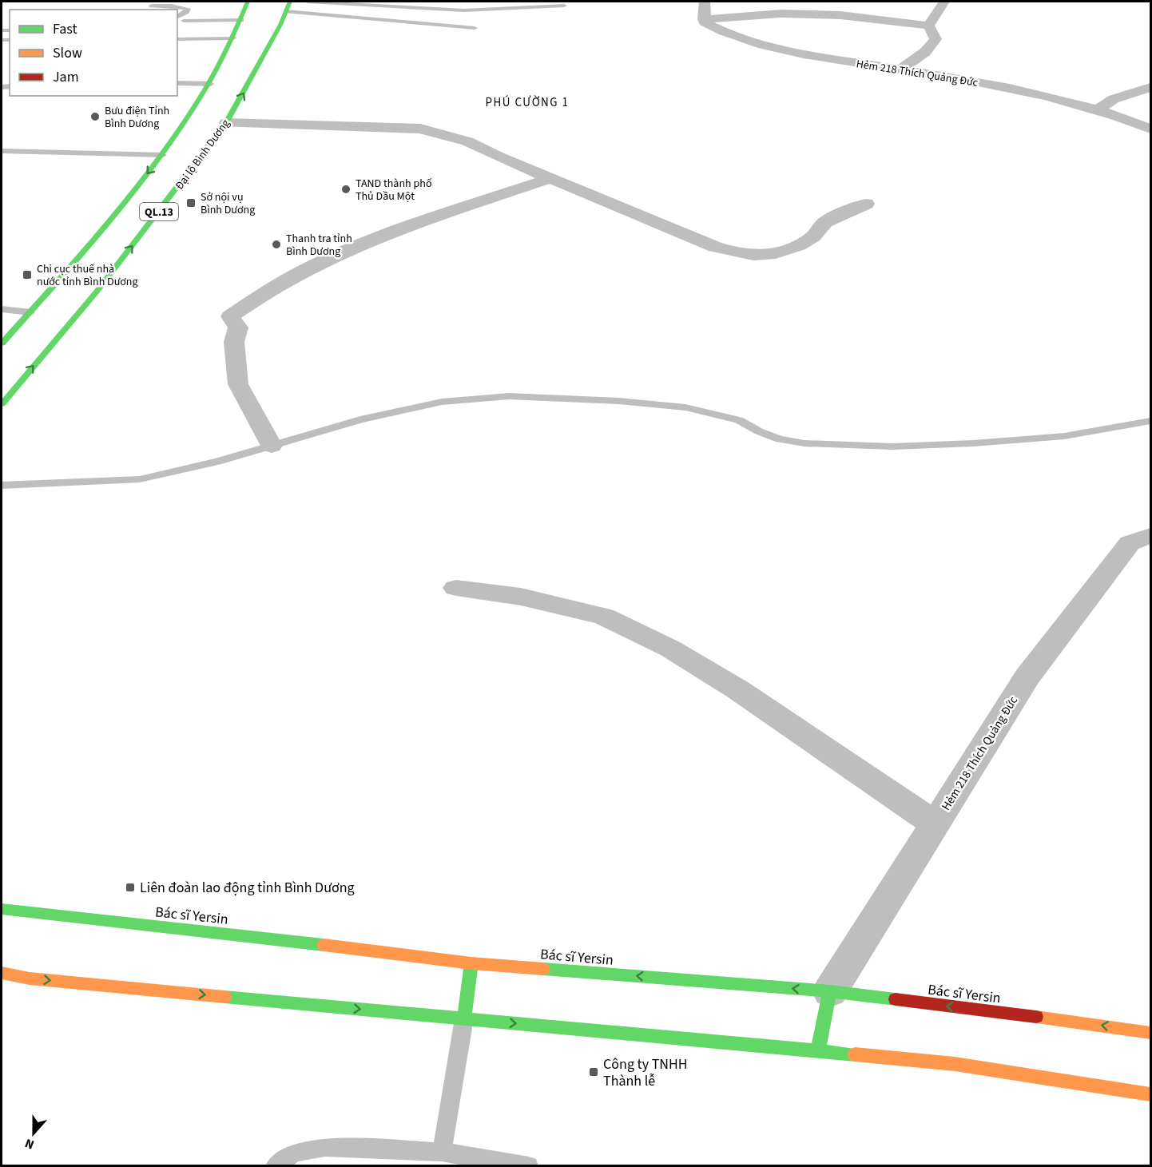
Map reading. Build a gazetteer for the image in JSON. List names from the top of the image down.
{
  "streets": {
    "main road": ["Đại lộ Bình Dương", "QL.13", "Bác sĩ Yersin"],
    "street": ["Hẻm 218 Thích Quảng Đức"]
  },
  "crossings": [
    ["Hẻm 218 Thích Quảng Đức", "Bác sĩ Yersin"]
  ],
  "districts": ["PHÚ CƯỜNG 1"],
  "places": {
    "other": ["Bưu điện Tỉnh Bình Dương", "TAND thành phố Thủ Dầu Một", "Thanh tra tỉnh Bình Dương"],
    "transit": [
      "Sở nội vụ Bình Dương",
      "Chi cục thuế nhà nước tỉnh Bình Dương",
      "Liên đoàn lao động tỉnh Bình Dương",
      "Công ty TNHH Thành lễ"
    ]
  },
  "legend": ["Fast", "Slow", "Jam"],
  "north": "bottom"
}
